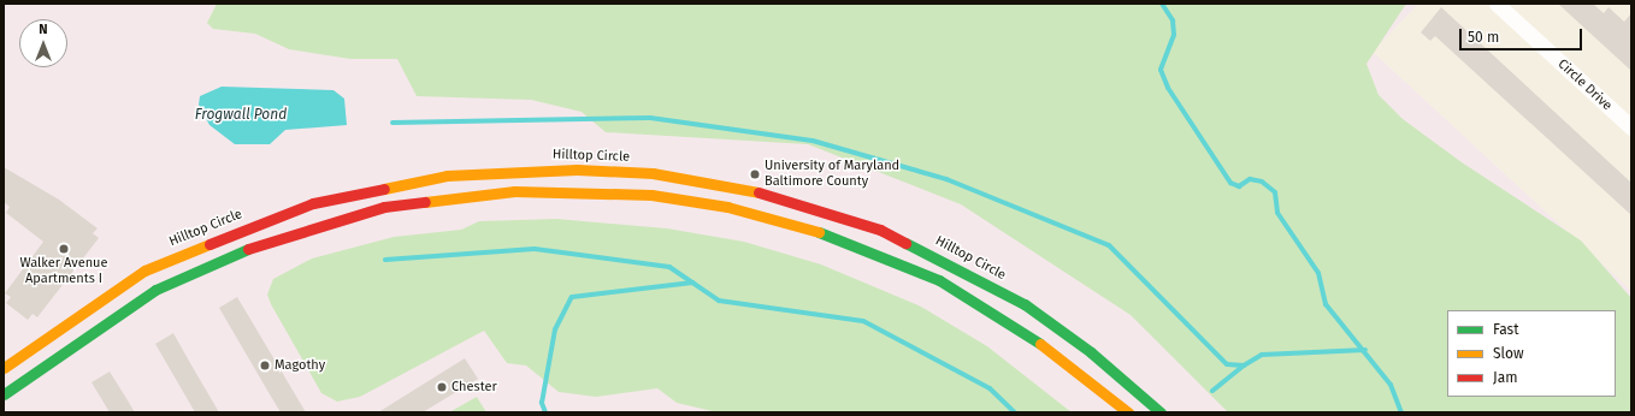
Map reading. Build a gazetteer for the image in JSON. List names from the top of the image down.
{
  "streets": {
    "street": ["Circle Drive", "Hilltop Circle"]
  },
  "water": ["Frogwall Pond"],
  "places": [
    "University of Maryland Baltimore County",
    "Walker Avenue Apartments I",
    "Magothy",
    "Chester"
  ],
  "legend": ["Fast", "Slow", "Jam"],
  "scale_bar": "50 m",
  "north": "top"
}
